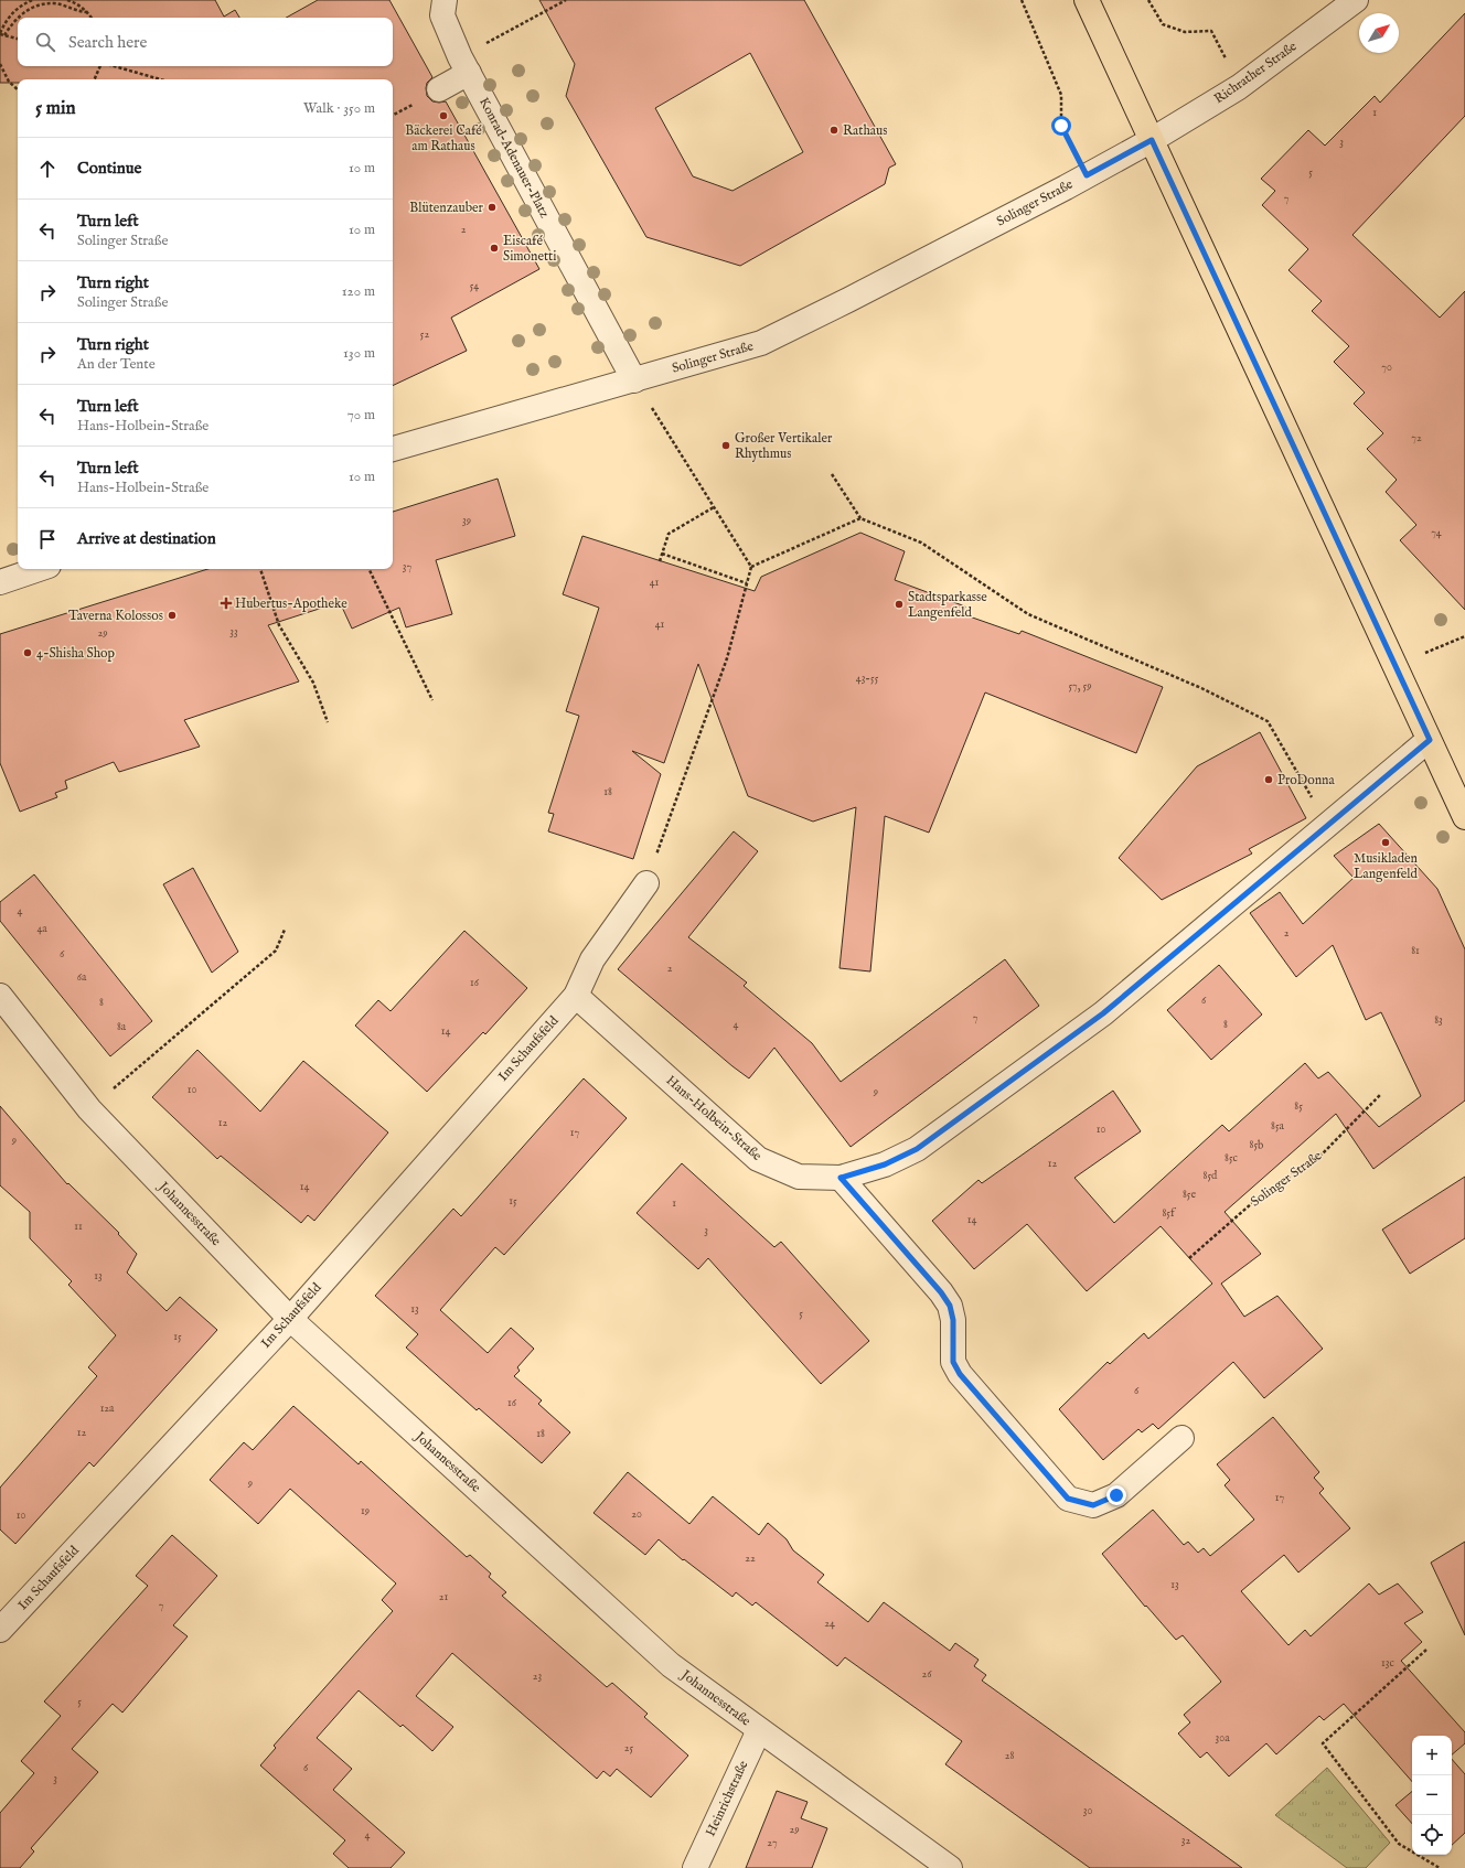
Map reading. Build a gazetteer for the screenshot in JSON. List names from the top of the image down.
{
  "streets": {
    "street": [
      "Richrather Straße",
      "Konrad-Adenauer-Platz",
      "Solinger Straße",
      "Im Schaufsfeld",
      "Hans-Holbein-Straße",
      "Johannesstraße",
      "Heinrichstraße"
    ]
  },
  "crossings": [
    ["Richrather Straße", "Solinger Straße"],
    ["Konrad-Adenauer-Platz", "Solinger Straße"],
    ["Im Schaufsfeld", "Hans-Holbein-Straße"],
    ["Im Schaufsfeld", "Johannesstraße"],
    ["Johannesstraße", "Heinrichstraße"]
  ],
  "places": {
    "other": [
      "Bäckerei Café am Rathaus",
      "Rathaus",
      "Blütenzauber",
      "Eiscafé Simonetti",
      "Großer Vertikaler Rhythmus",
      "Stadtsparkasse Langenfeld",
      "Taverna Kolossos",
      "4-Shisha Shop",
      "ProDonna",
      "Musikladen Langenfeld"
    ],
    "health": ["Hubertus-Apotheke"]
  },
  "house_numbers": [
    "1",
    "3",
    "5",
    "7",
    "2",
    "54",
    "52",
    "70",
    "72",
    "39",
    "74",
    "37",
    "41",
    "41",
    "33",
    "29",
    "43-55",
    "57, 59",
    "18",
    "4",
    "4a",
    "2",
    "81",
    "6",
    "2",
    "6a",
    "16",
    "6",
    "8",
    "7",
    "83",
    "4",
    "8",
    "8a",
    "14",
    "10",
    "9",
    "85",
    "12",
    "85a",
    "10",
    "17",
    "9",
    "85b",
    "85c",
    "12",
    "85d",
    "14",
    "85e",
    "15",
    "1",
    "85f",
    "14",
    "11",
    "3",
    "13",
    "13",
    "5",
    "15",
    "6",
    "16",
    "12a",
    "12",
    "18",
    "9",
    "17",
    "19",
    "20",
    "10",
    "22",
    "13",
    "21",
    "7",
    "24",
    "13c",
    "26",
    "23",
    "5",
    "30a",
    "25",
    "28",
    "6",
    "3",
    "30",
    "29",
    "4",
    "32",
    "27"
  ],
  "north": "top right",
  "page": {
    "search": "Search here",
    "heading": ["5 min", "Walk · 350 m"],
    "list": [
      ["Continue", "10 m"],
      ["Turn left", "Solinger Straße", "10 m"],
      ["Turn right", "Solinger Straße", "120 m"],
      ["Turn right", "An der Tente", "130 m"],
      ["Turn left", "Hans-Holbein-Straße", "70 m"],
      ["Turn left", "Hans-Holbein-Straße", "10 m"],
      "Arrive at destination"
    ],
    "map_buttons": ["+", "−"]
  }
}
